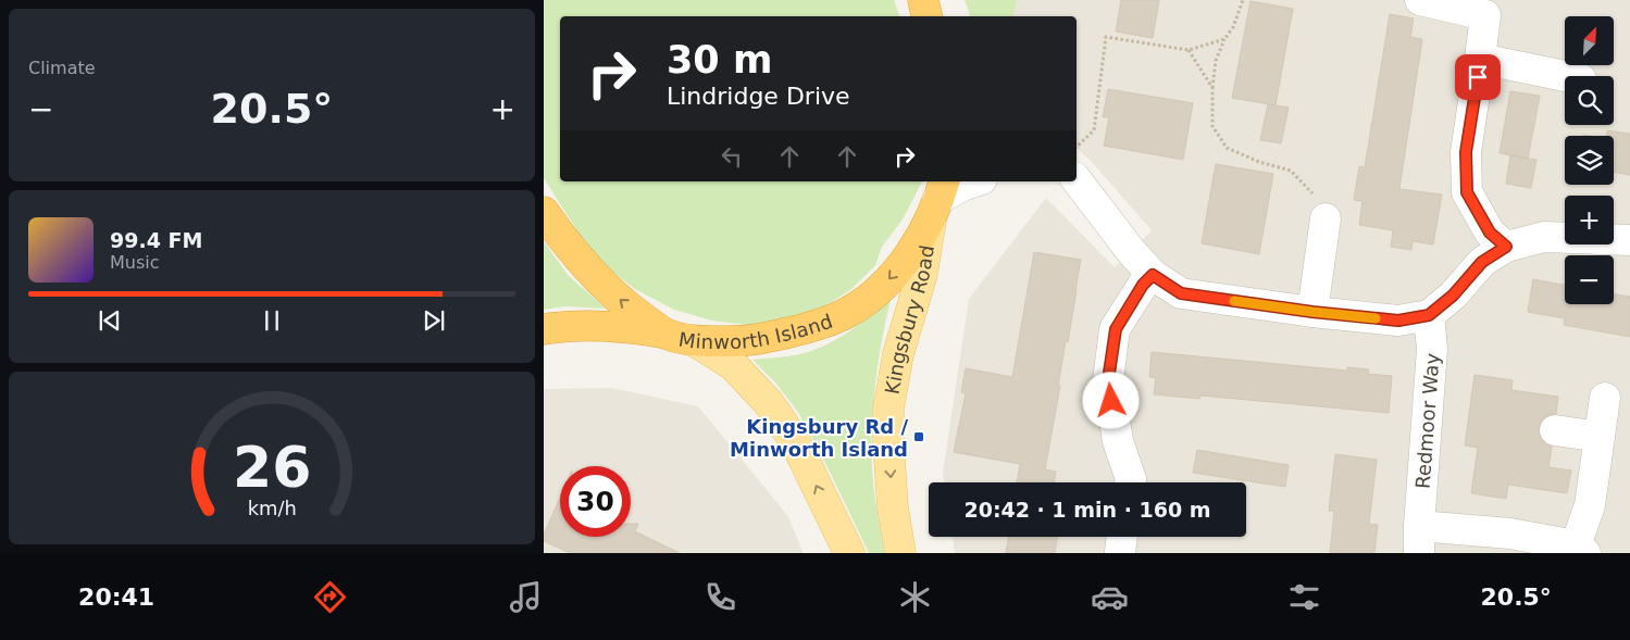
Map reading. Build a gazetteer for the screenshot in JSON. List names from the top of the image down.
{
  "streets": {
    "highway": ["Minworth Island"],
    "main road": ["Kingsbury Road"],
    "street": ["Redmoor Way"]
  },
  "crossings": [
    ["Kingsbury Road", "Minworth Island"]
  ],
  "one_way": ["Kingsbury Road"],
  "places": {
    "transit": ["Kingsbury Rd / Minworth Island"]
  },
  "north": "top right",
  "page": {
    "tile": "Climate",
    "map_buttons": ["+", "−"],
    "turn": ["30 m", "Lindridge Drive"],
    "heat": ["−", "20.5°", "+"],
    "song": ["99.4 FM", "Music"],
    "limit": "30",
    "trip": "20:42 · 1 min · 160 m",
    "tabs": ["20:41", "20.5°"],
    "gauge": ["26", "km/h"]
  }
}
